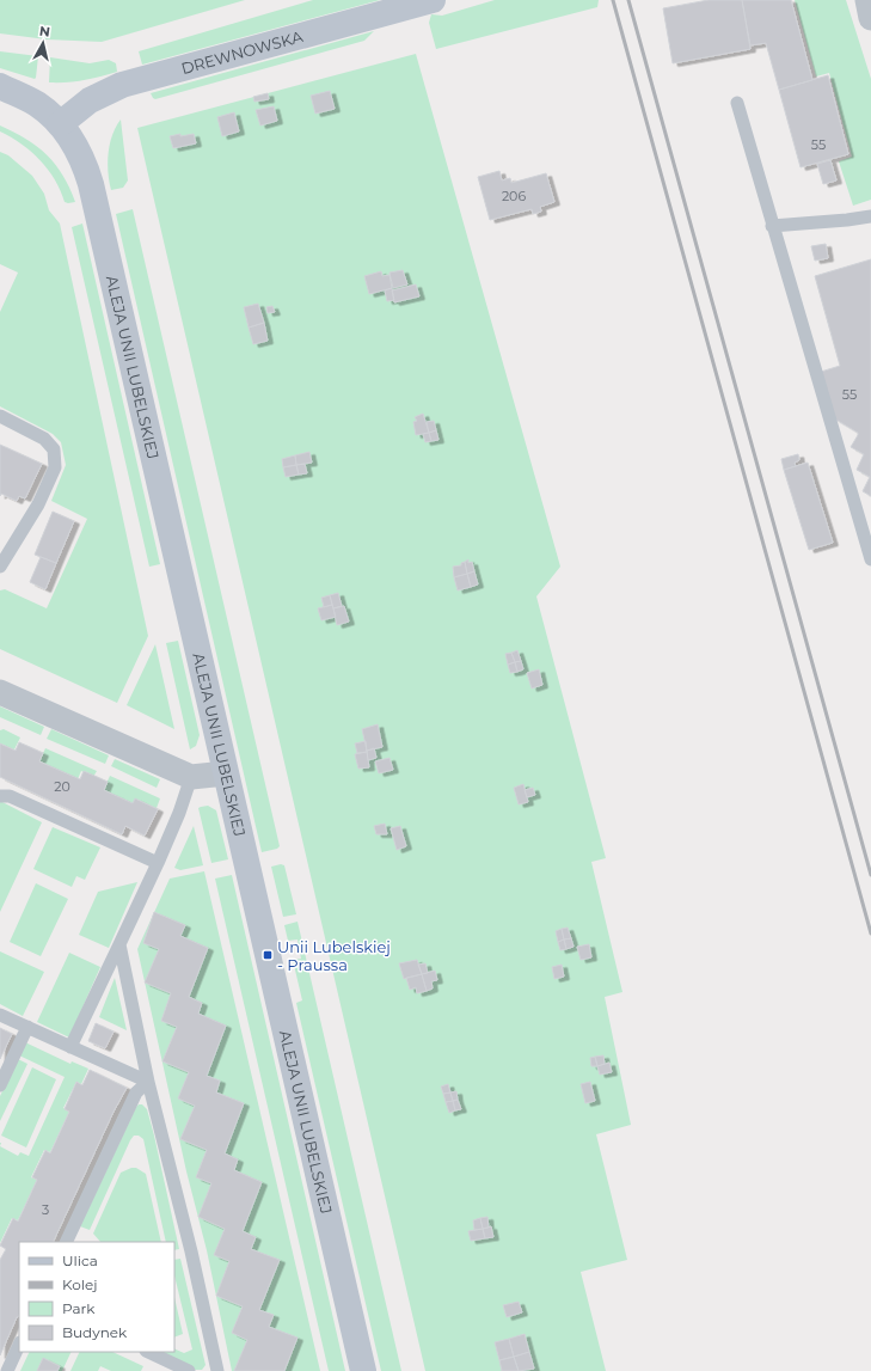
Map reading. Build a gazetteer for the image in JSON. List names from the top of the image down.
{
  "streets": {
    "street": ["DREWNOWSKA", "ALEJA UNII LUBELSKIEJ"]
  },
  "crossings": [
    ["DREWNOWSKA", "ALEJA UNII LUBELSKIEJ"]
  ],
  "places": {
    "transit": ["Unii Lubelskiej - Praussa"]
  },
  "house_numbers": [
    "55",
    "206",
    "55",
    "20",
    "3"
  ],
  "legend": [
    "Ulica",
    "Kolej",
    "Park",
    "Budynek"
  ],
  "north": "top"
}
